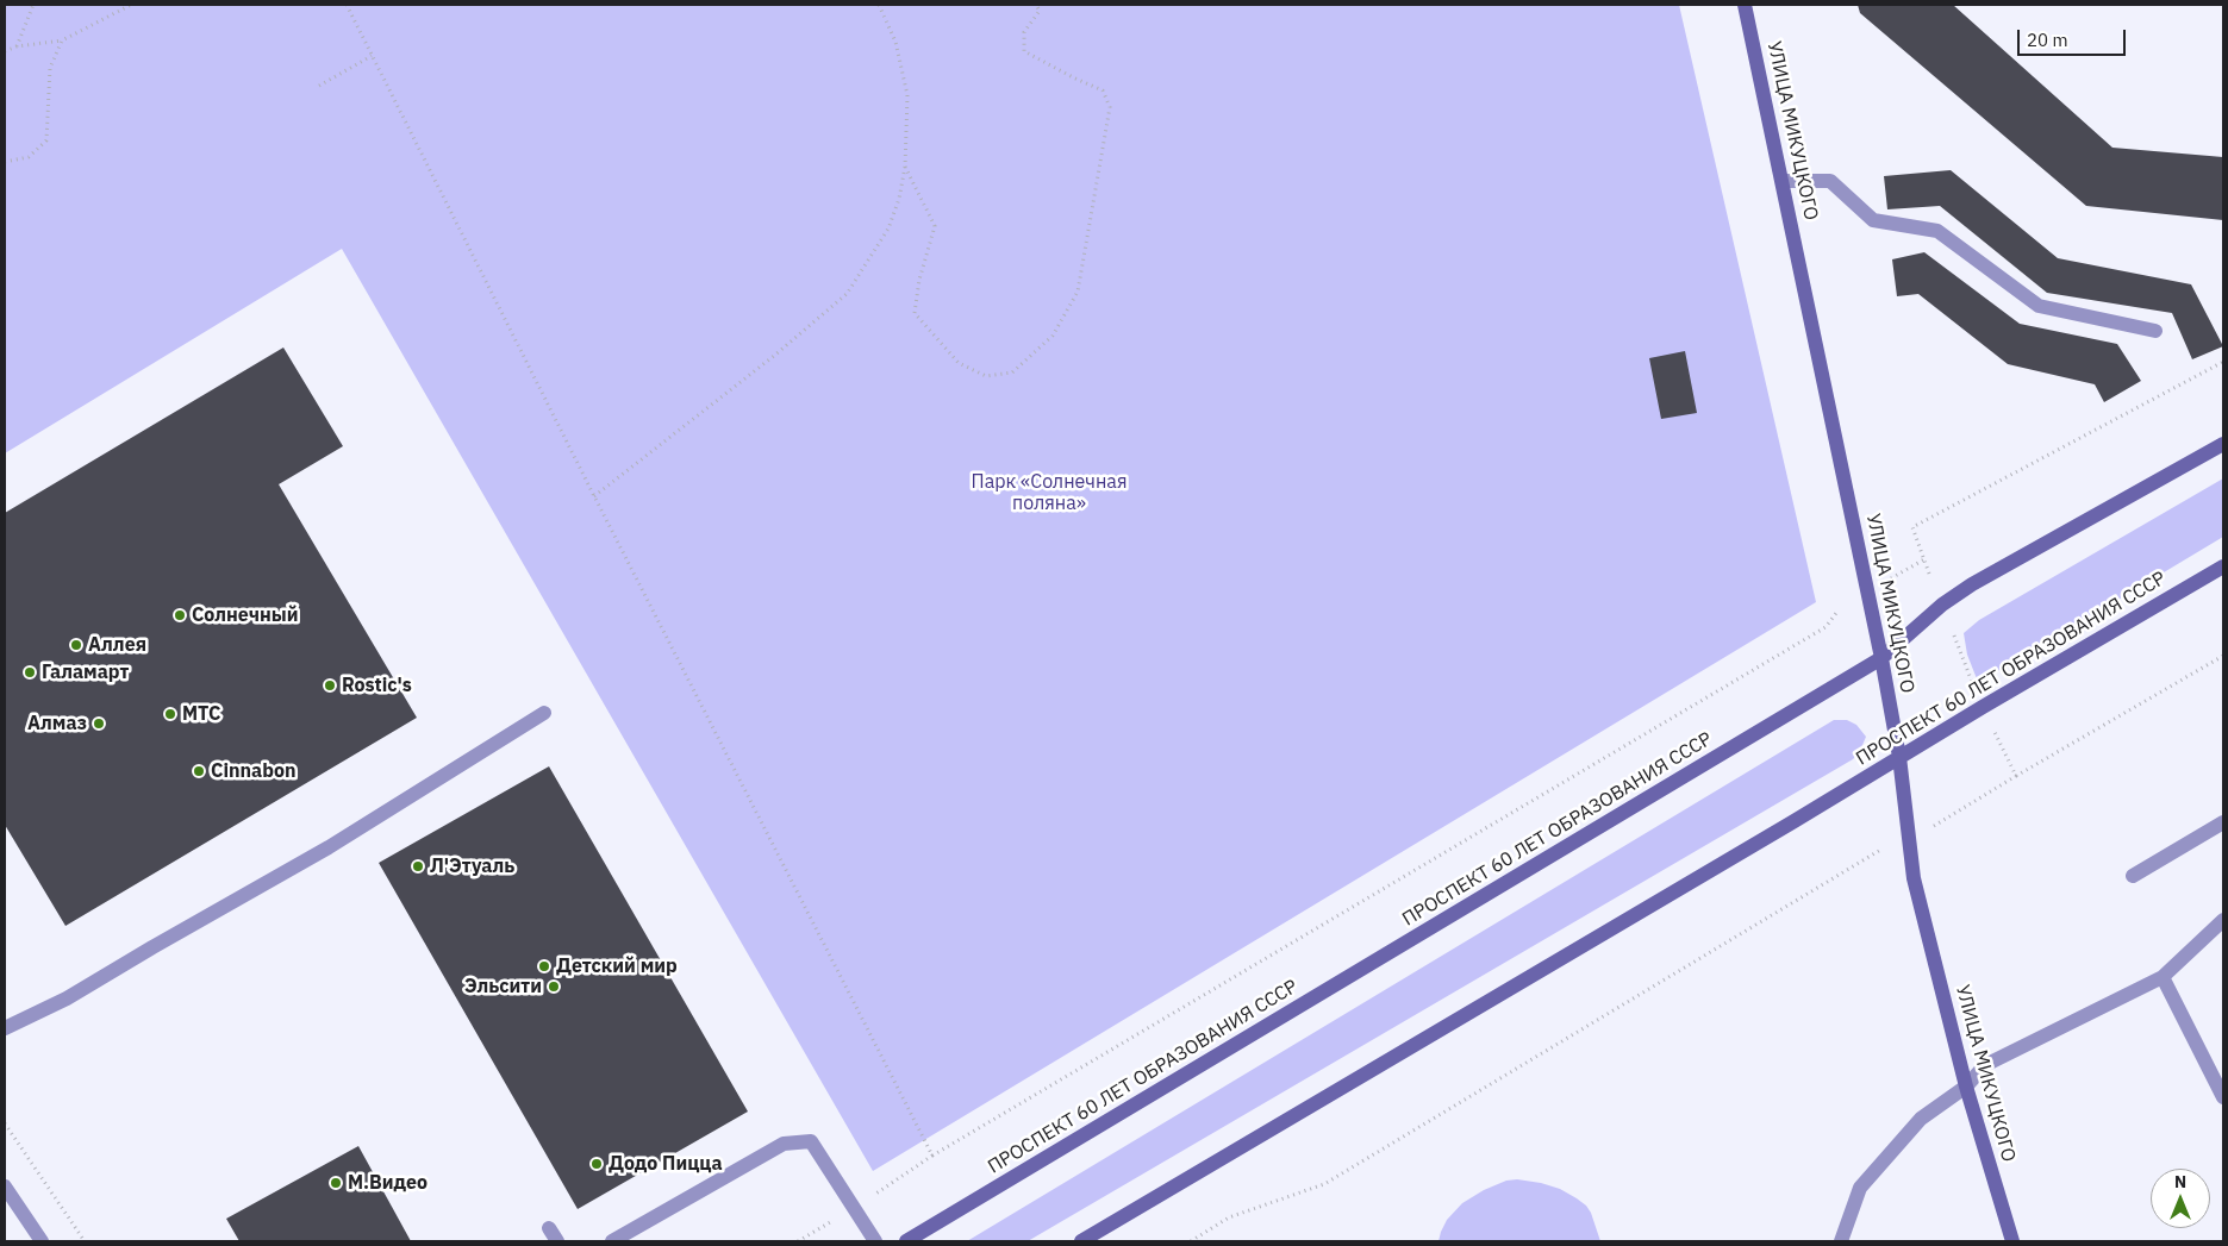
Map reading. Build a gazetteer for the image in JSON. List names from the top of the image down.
{
  "streets": {
    "main road": ["УЛИЦА МИКУЦКОГО", "ПРОСПЕКТ 60 ЛЕТ ОБРАЗОВАНИЯ СССР"]
  },
  "crossings": [
    ["УЛИЦА МИКУЦКОГО", "ПРОСПЕКТ 60 ЛЕТ ОБРАЗОВАНИЯ СССР"]
  ],
  "parks": ["Парк «Солнечная поляна»"],
  "places": [
    "Солнечный",
    "Аллея",
    "Галамарт",
    "Rostic's",
    "МТС",
    "Алмаз",
    "Cinnabon",
    "Л'Этуаль",
    "Детский мир",
    "Эльсити",
    "Додо Пицца",
    "М.Видео"
  ],
  "scale_bar": "20 m",
  "north": "top"
}
